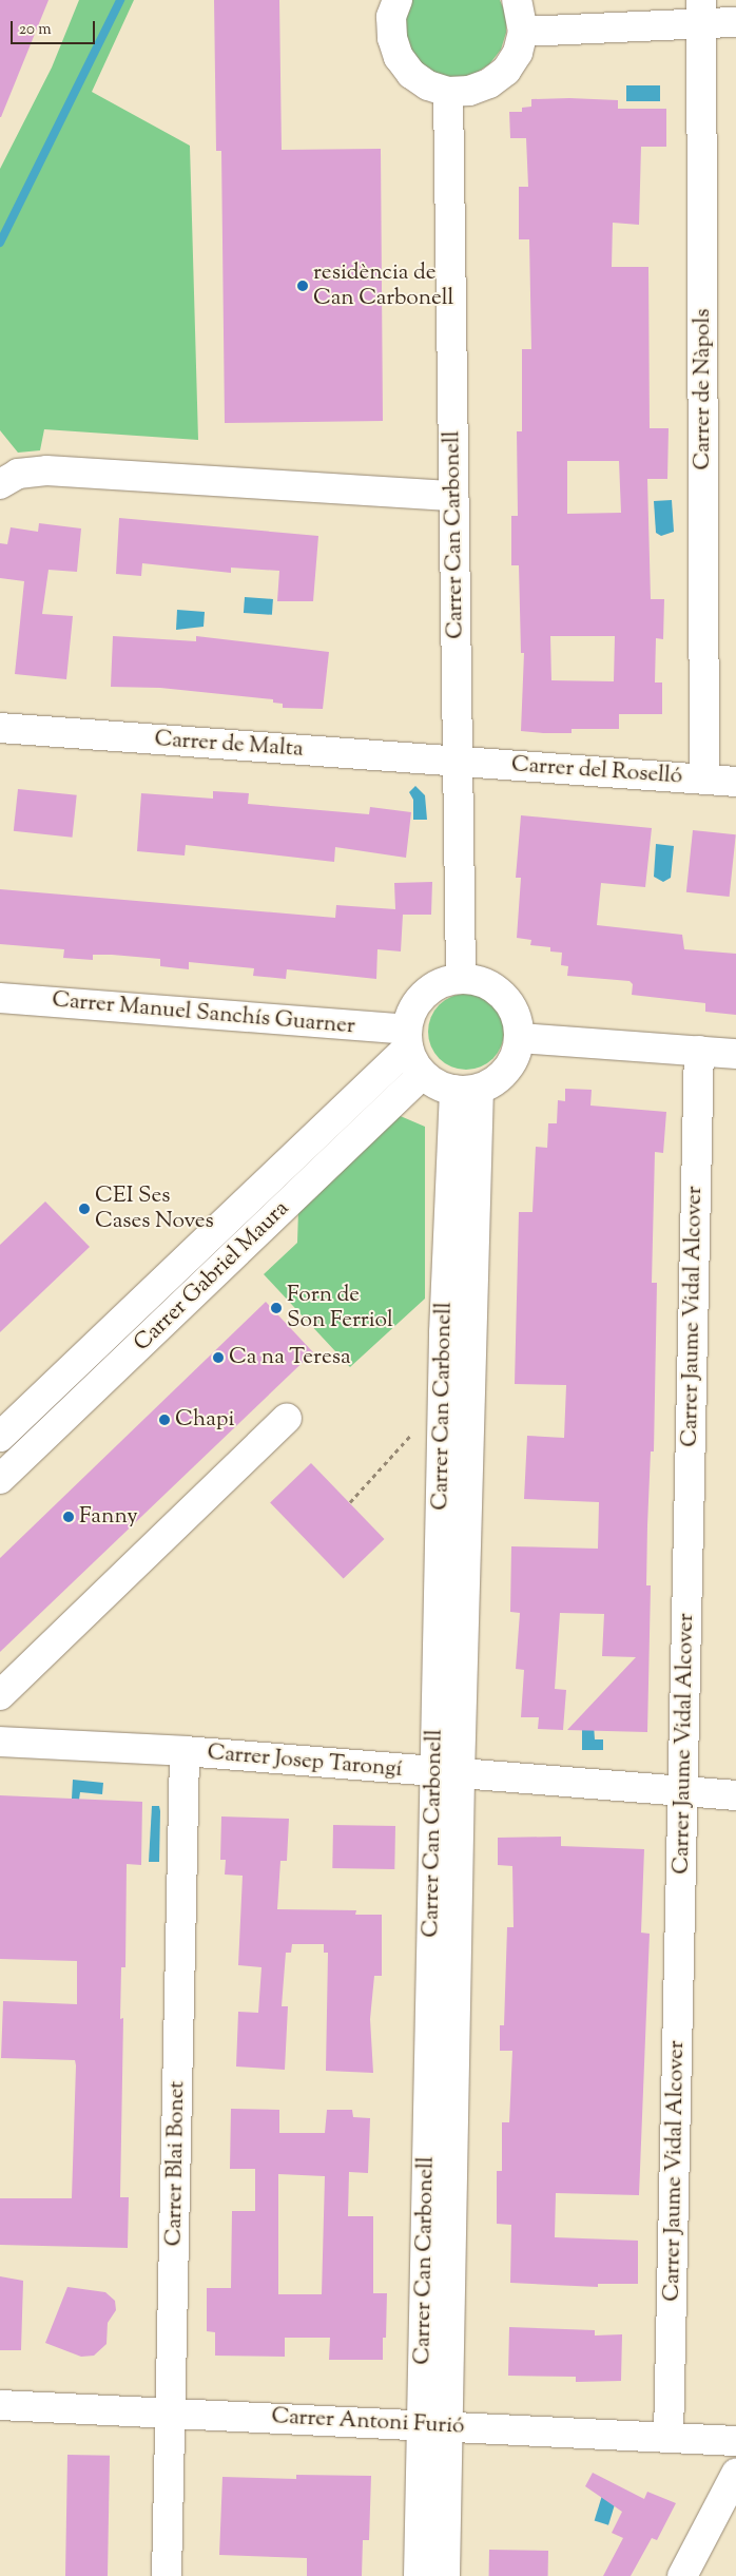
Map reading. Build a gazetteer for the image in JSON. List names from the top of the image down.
{
  "streets": {
    "street": [
      "Carrer de Nàpols",
      "Carrer Can Carbonell",
      "Carrer de Malta",
      "Carrer del Roselló",
      "Carrer Manuel Sanchís Guarner",
      "Carrer Gabriel Maura",
      "Carrer Jaume Vidal Alcover",
      "Carrer Josep Tarongí",
      "Carrer Blai Bonet",
      "Carrer Antoni Furió"
    ]
  },
  "crossings": [
    ["Carrer de Nàpols", "Carrer del Roselló"],
    ["Carrer Can Carbonell", "Carrer de Malta"],
    ["Carrer Can Carbonell", "Carrer del Roselló"],
    ["Carrer Can Carbonell", "Carrer Manuel Sanchís Guarner"],
    ["Carrer Can Carbonell", "Carrer Gabriel Maura"],
    ["Carrer Can Carbonell", "Carrer Josep Tarongí"],
    ["Carrer Can Carbonell", "Carrer Antoni Furió"],
    ["Carrer de Malta", "Carrer del Roselló"],
    ["Carrer Manuel Sanchís Guarner", "Carrer Gabriel Maura"],
    ["Carrer Jaume Vidal Alcover", "Carrer Josep Tarongí"],
    ["Carrer Jaume Vidal Alcover", "Carrer Antoni Furió"],
    ["Carrer Josep Tarongí", "Carrer Blai Bonet"],
    ["Carrer Blai Bonet", "Carrer Antoni Furió"]
  ],
  "places": [
    "residència de Can Carbonell",
    "CEI Ses Cases Noves",
    "Forn de Son Ferriol",
    "Ca na Teresa",
    "Chapi",
    "Fanny"
  ],
  "scale_bar": "20 m"
}
